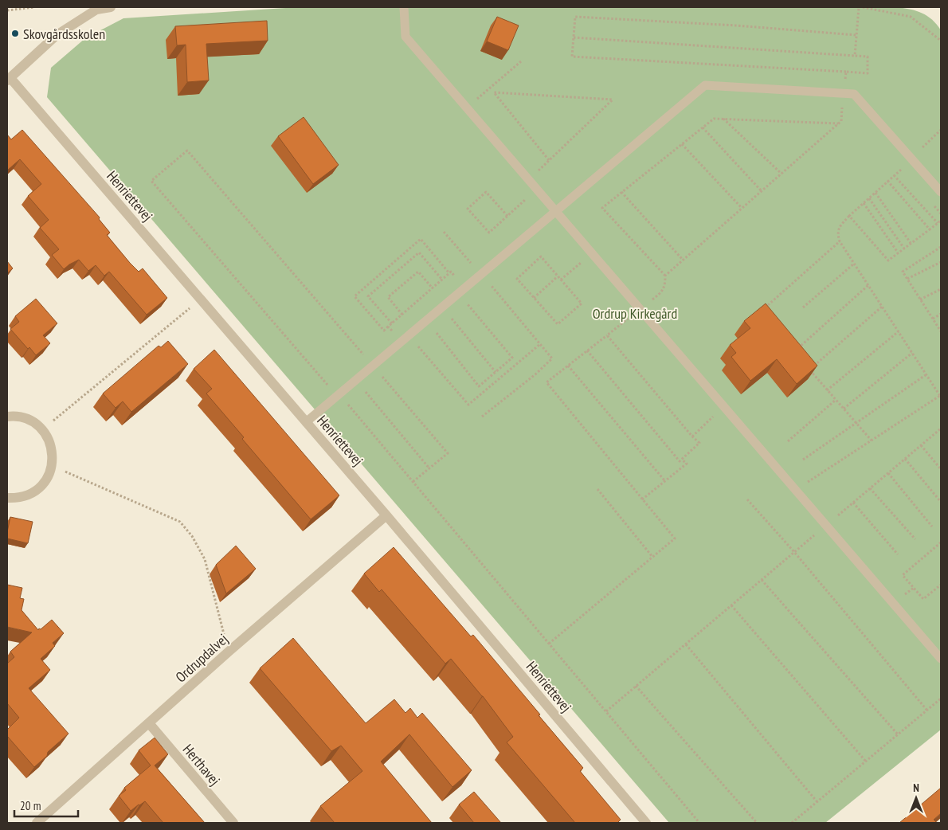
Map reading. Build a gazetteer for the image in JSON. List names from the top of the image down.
{
  "streets": {
    "street": ["Henriettevej", "Ordrupdalvej", "Herthavej"]
  },
  "crossings": [
    ["Henriettevej", "Ordrupdalvej"],
    ["Ordrupdalvej", "Herthavej"]
  ],
  "parks": ["Ordrup Kirkegård"],
  "places": ["Skovgårdsskolen"],
  "scale_bar": "20 m",
  "north": "top"
}
